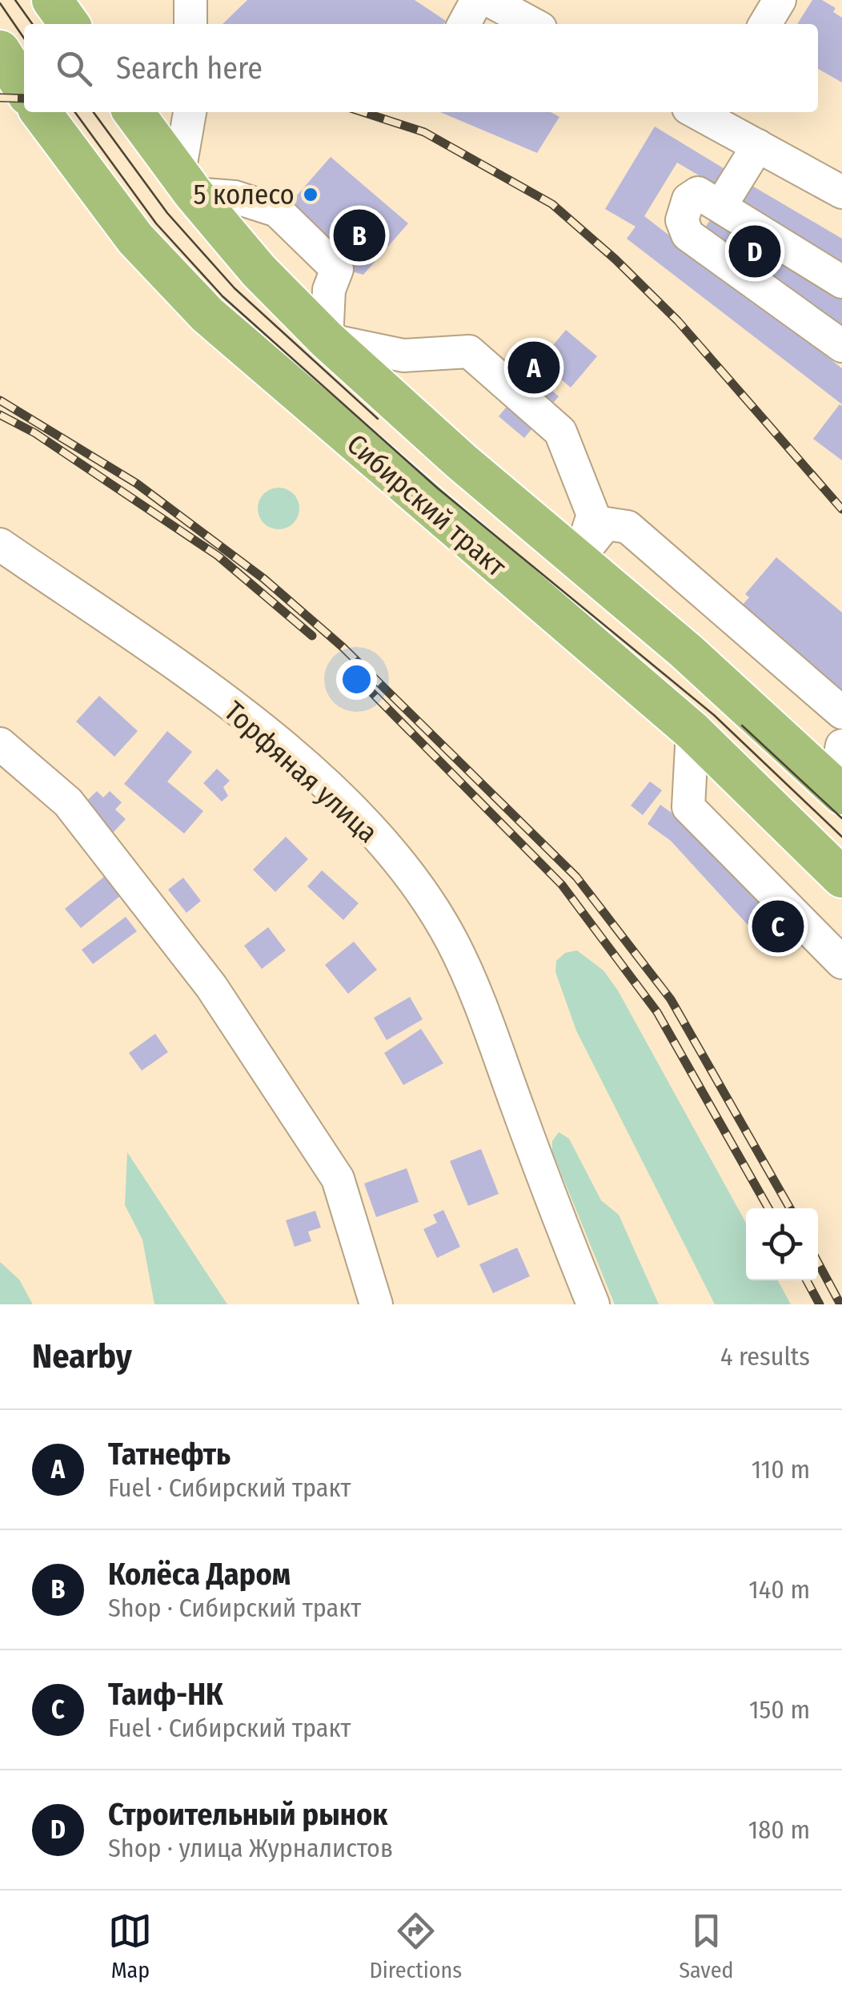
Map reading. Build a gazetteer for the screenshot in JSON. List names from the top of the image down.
{
  "streets": {
    "main road": ["Сибирский тракт"],
    "street": ["Торфяная улица"]
  },
  "places": ["5 колесо"],
  "page": {
    "search": "Search here",
    "pins": [
      "B",
      "D",
      "A",
      "C"
    ],
    "heading": ["Nearby", "4 results"],
    "list": [
      {
        "mark": "A",
        "name": "Татнефть",
        "note": "Fuel · Сибирский тракт",
        "value": "110 m"
      },
      {
        "mark": "B",
        "name": "Колёса Даром",
        "note": "Shop · Сибирский тракт",
        "value": "140 m"
      },
      {
        "mark": "C",
        "name": "Таиф-НК",
        "note": "Fuel · Сибирский тракт",
        "value": "150 m"
      },
      {
        "mark": "D",
        "name": "Строительный рынок",
        "note": "Shop · улица Журналистов",
        "value": "180 m"
      }
    ],
    "nav": ["Map", "Directions", "Saved"]
  }
}
